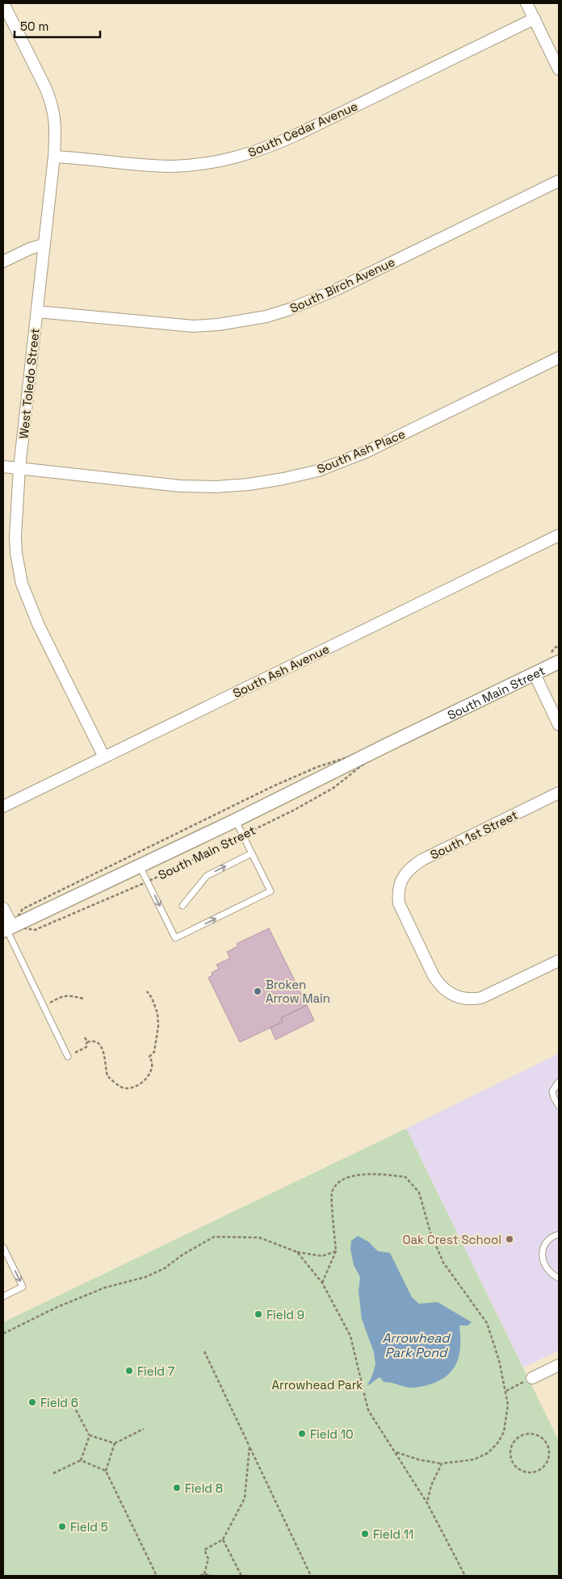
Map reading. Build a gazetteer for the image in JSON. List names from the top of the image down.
{
  "streets": {
    "street": [
      "South Cedar Avenue",
      "South Birch Avenue",
      "West Toledo Street",
      "South Ash Place",
      "South Ash Avenue",
      "South Main Street",
      "South 1st Street"
    ]
  },
  "crossings": [
    ["South Cedar Avenue", "West Toledo Street"],
    ["South Birch Avenue", "West Toledo Street"],
    ["West Toledo Street", "South Ash Place"],
    ["West Toledo Street", "South Ash Avenue"]
  ],
  "water": ["Arrowhead Park Pond"],
  "parks": ["Arrowhead Park"],
  "places": [
    "Broken Arrow Main",
    "Oak Crest School",
    "Field 9",
    "Field 7",
    "Field 6",
    "Field 10",
    "Field 8",
    "Field 5",
    "Field 11"
  ],
  "scale_bar": "50 m"
}
